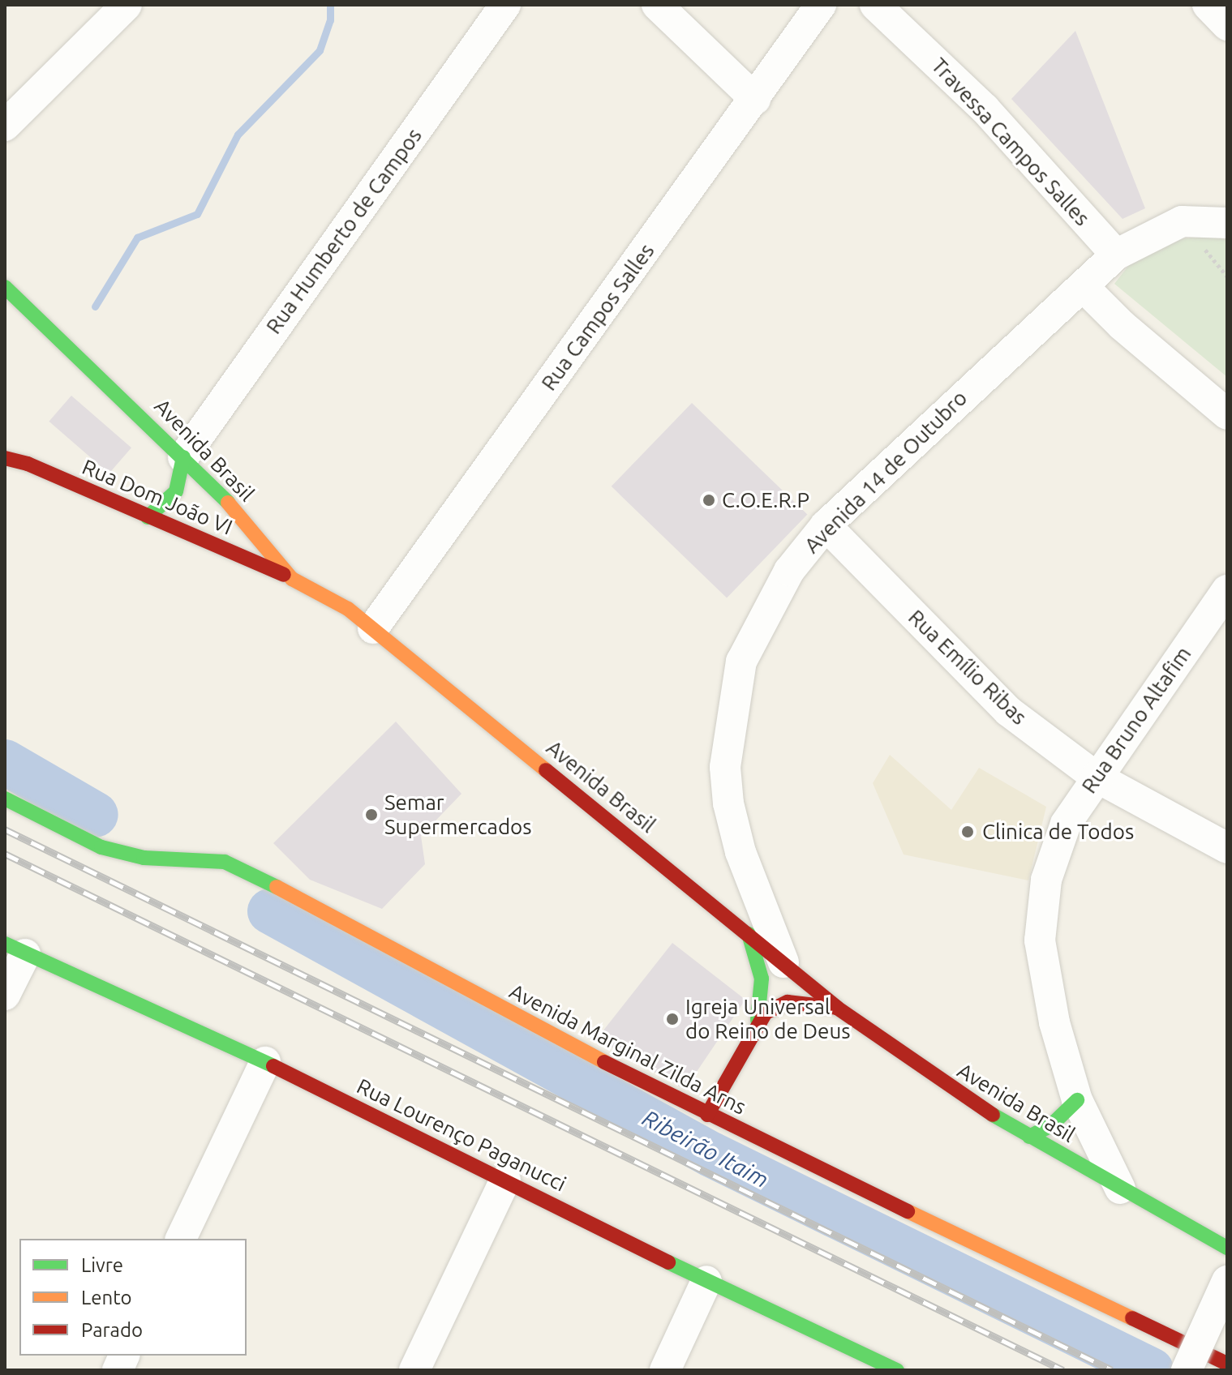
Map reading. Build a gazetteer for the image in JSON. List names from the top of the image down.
{
  "streets": {
    "main road": [
      "Avenida Brasil",
      "Rua Dom João VI",
      "Avenida Marginal Zilda Arns",
      "Rua Lourenço Paganucci"
    ],
    "street": [
      "Travessa Campos Salles",
      "Rua Humberto de Campos",
      "Rua Campos Salles",
      "Avenida 14 de Outubro",
      "Rua Emílio Ribas",
      "Rua Bruno Altafim"
    ]
  },
  "crossings": [
    ["Travessa Campos Salles", "Avenida 14 de Outubro"],
    ["Rua Humberto de Campos", "Avenida Brasil"],
    ["Rua Campos Salles", "Avenida Brasil"],
    ["Avenida Brasil", "Avenida 14 de Outubro"],
    ["Avenida Brasil", "Rua Dom João VI"],
    ["Avenida Brasil", "Rua Bruno Altafim"],
    ["Avenida 14 de Outubro", "Rua Emílio Ribas"],
    ["Rua Emílio Ribas", "Rua Bruno Altafim"]
  ],
  "water": ["Ribeirão Itaim"],
  "places": [
    "C.O.E.R.P",
    "Semar Supermercados",
    "Clinica de Todos",
    "Igreja Universal do Reino de Deus"
  ],
  "legend": ["Livre", "Lento", "Parado"]
}
